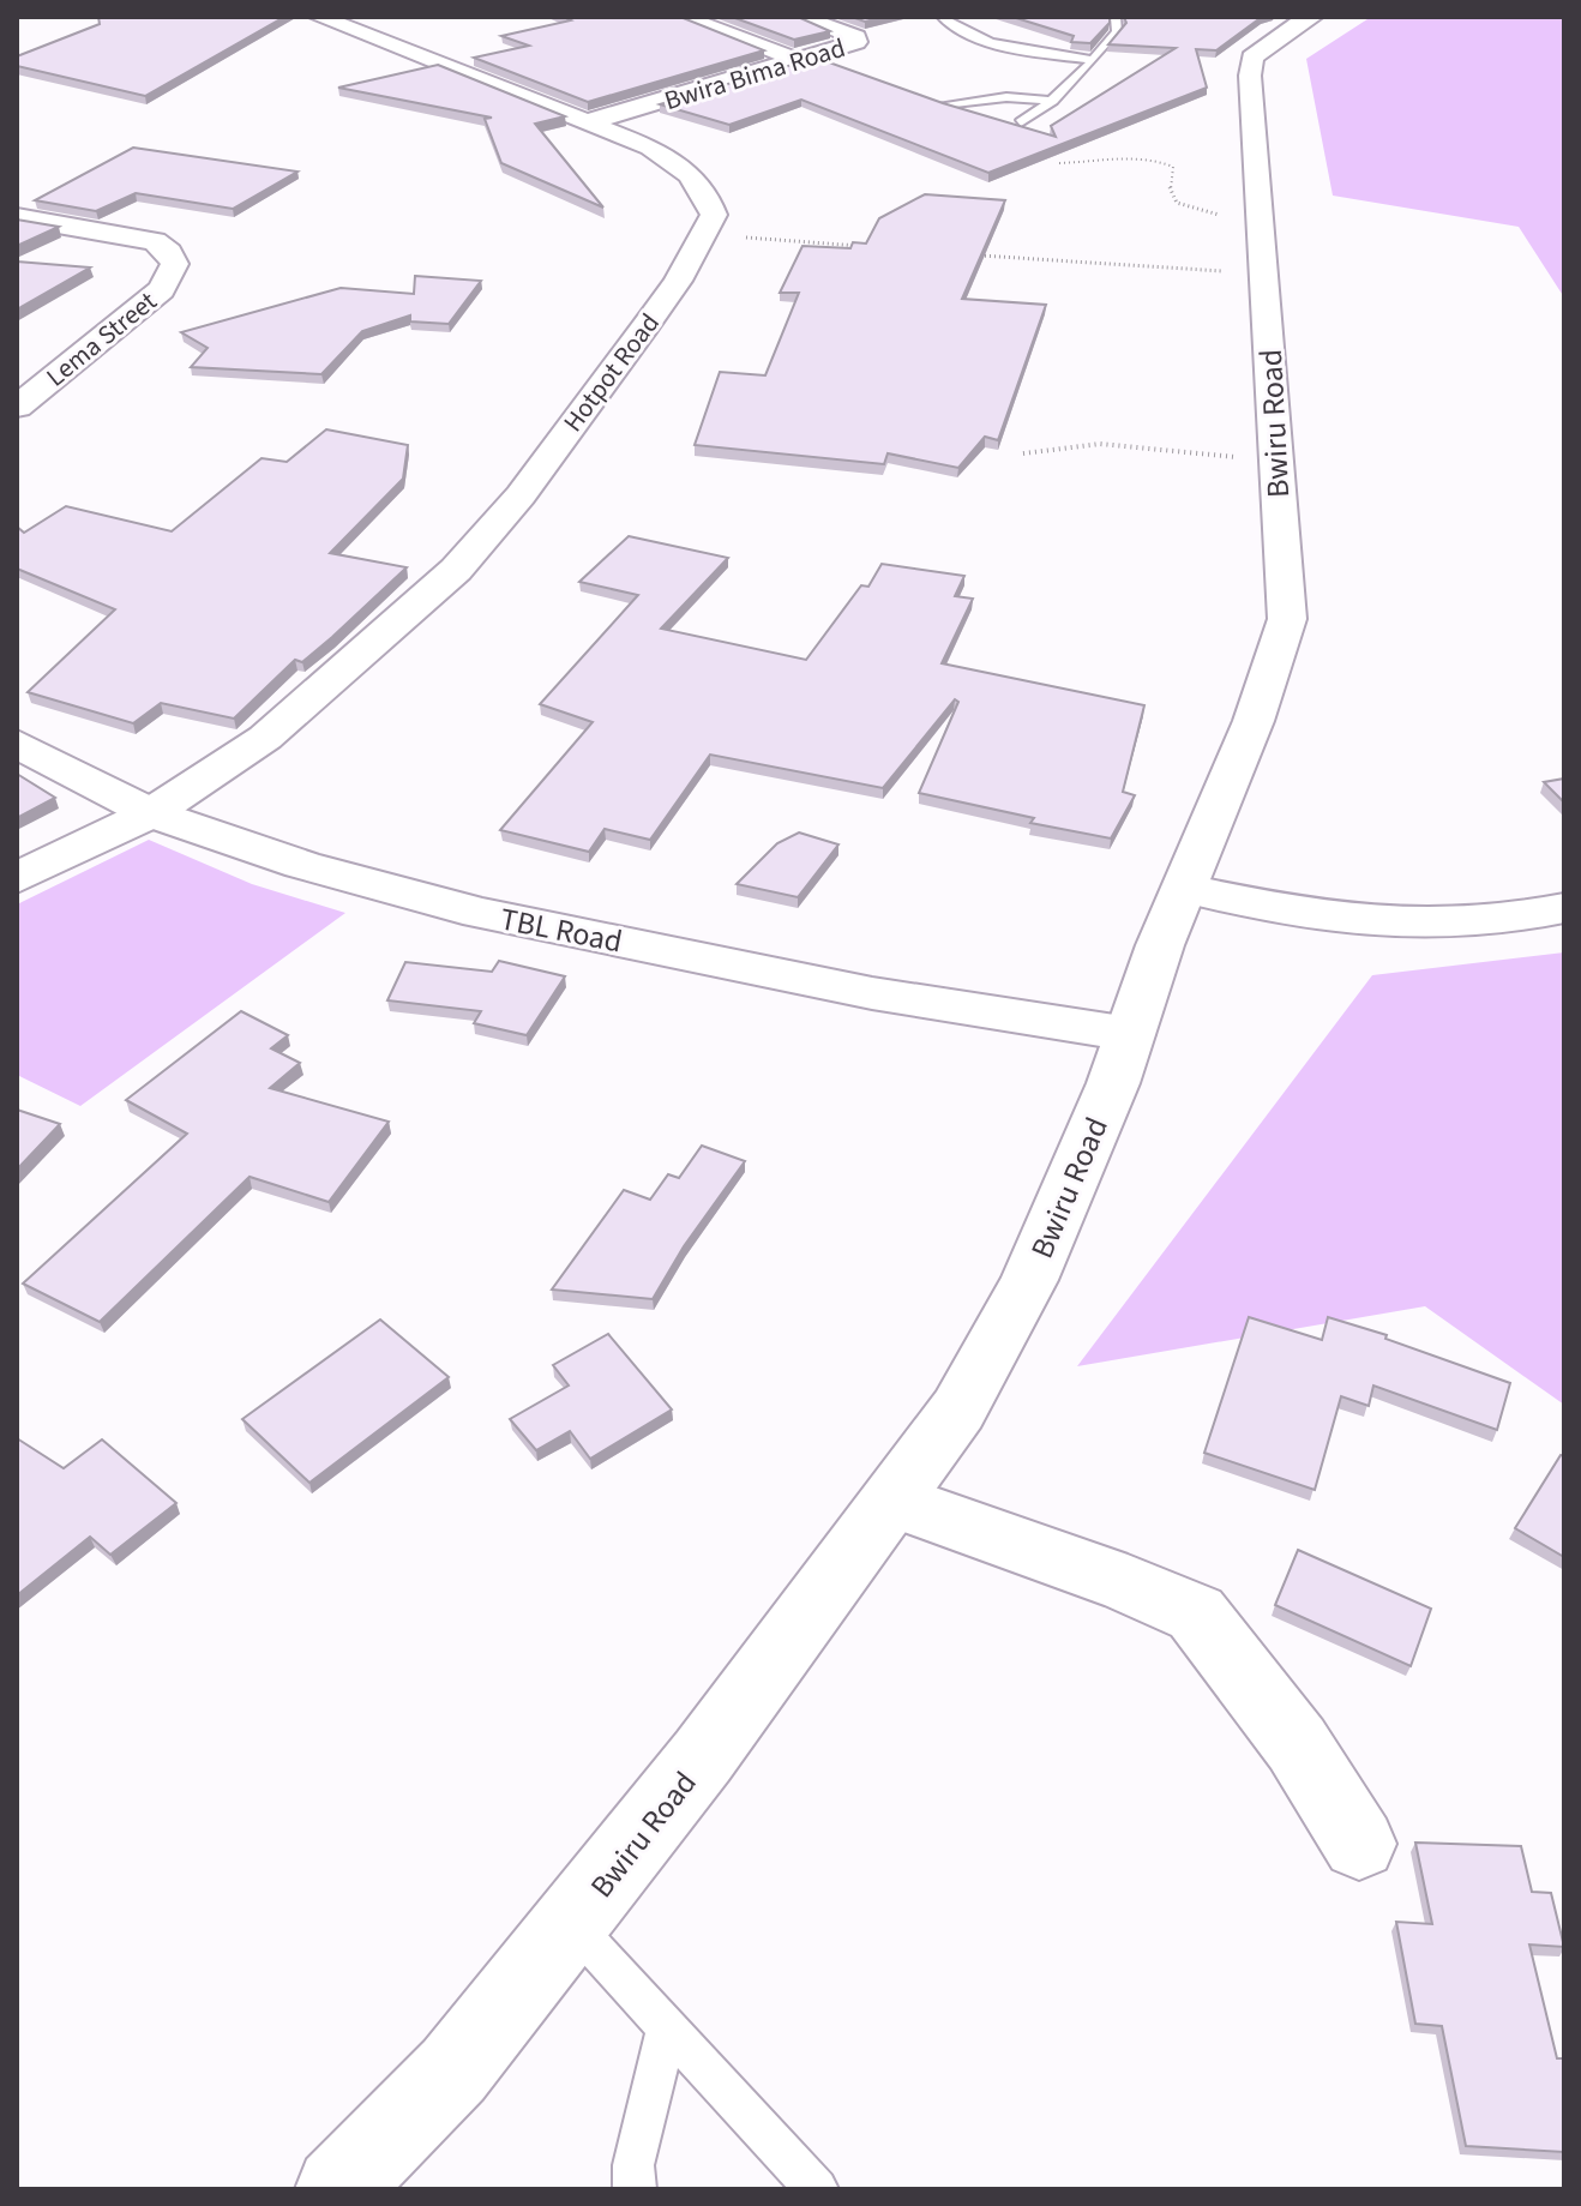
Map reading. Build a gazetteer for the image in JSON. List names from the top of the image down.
{
  "streets": {
    "street": [
      "Bwira Bima Road",
      "Lema Street",
      "Hotpot Road",
      "Bwiru Road",
      "TBL Road"
    ]
  },
  "crossings": [
    ["Bwira Bima Road", "Hotpot Road"],
    ["Hotpot Road", "TBL Road"],
    ["Bwiru Road", "TBL Road"]
  ]
}
